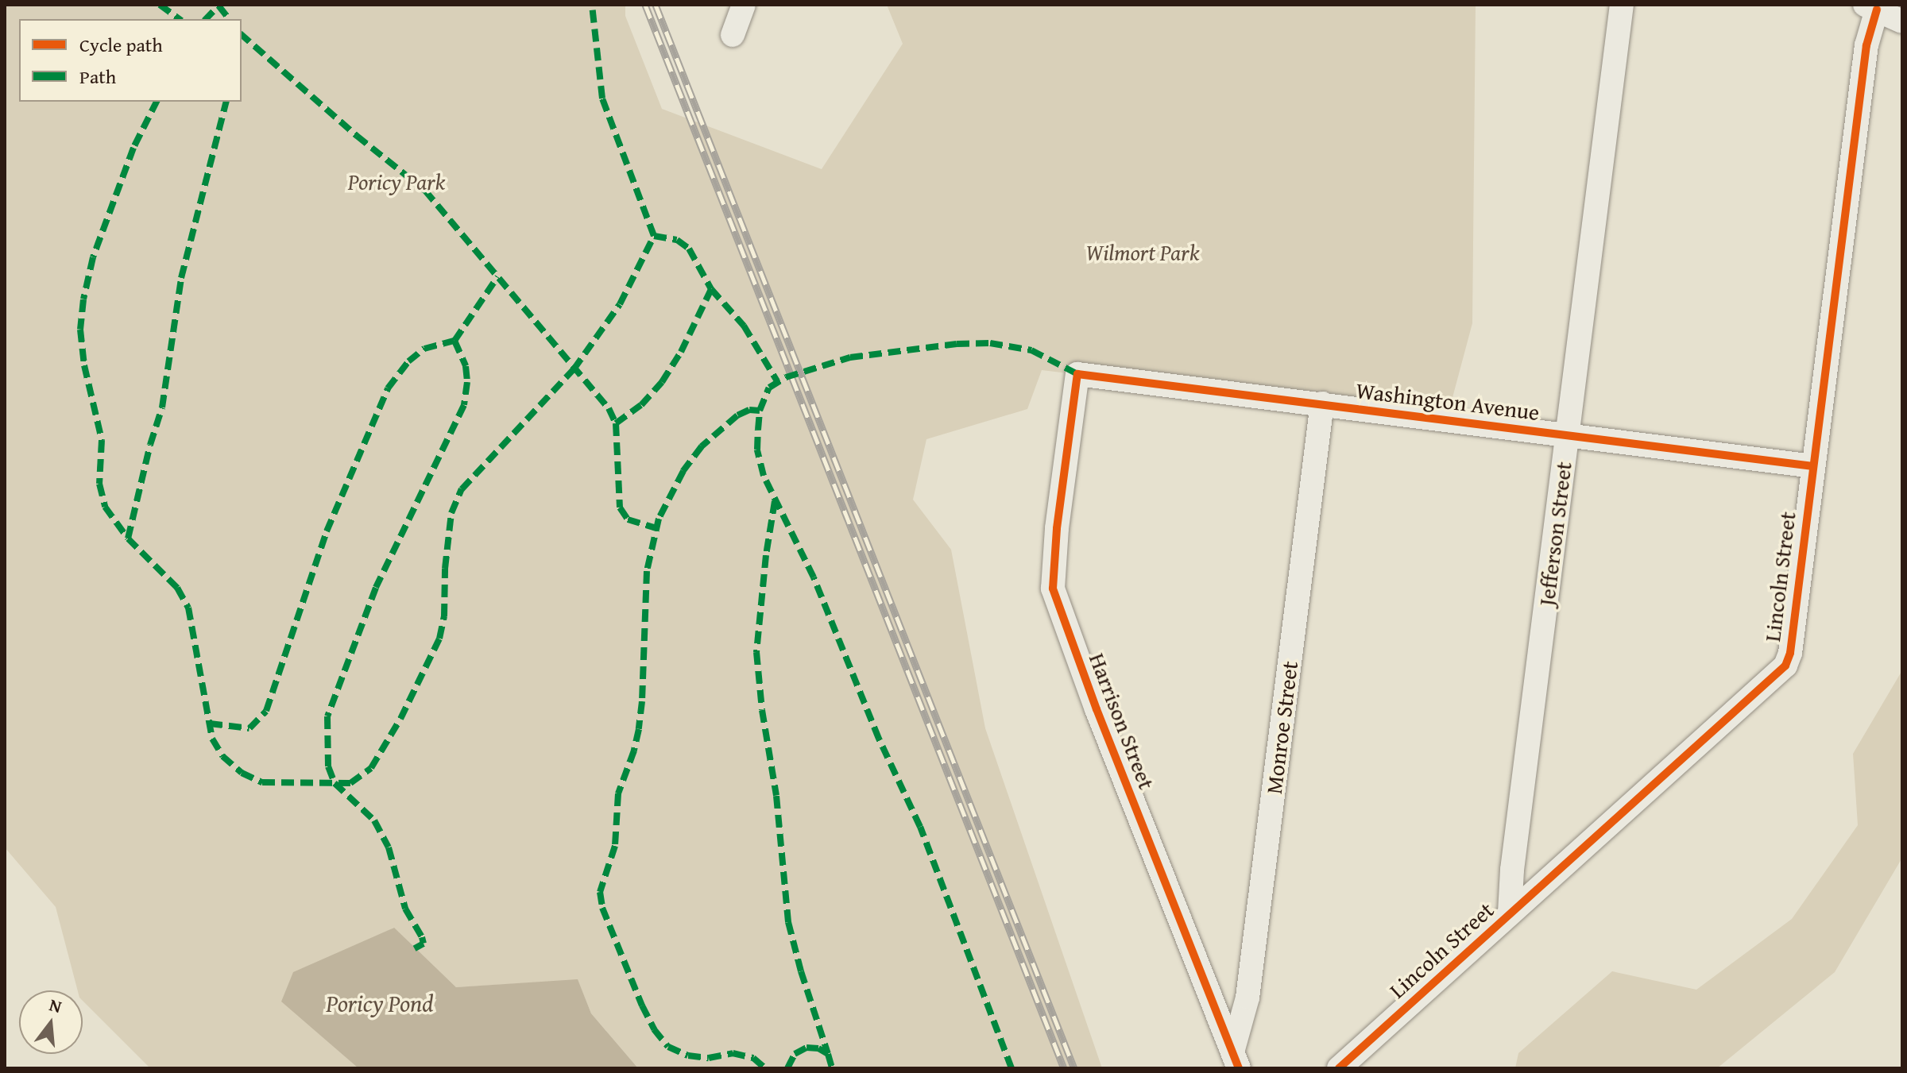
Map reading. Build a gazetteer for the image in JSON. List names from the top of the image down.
{
  "streets": {
    "street": [
      "Washington Avenue",
      "Jefferson Street",
      "Lincoln Street",
      "Harrison Street",
      "Monroe Street"
    ]
  },
  "crossings": [
    ["Washington Avenue", "Jefferson Street"],
    ["Washington Avenue", "Lincoln Street"],
    ["Washington Avenue", "Harrison Street"],
    ["Washington Avenue", "Monroe Street"],
    ["Jefferson Street", "Lincoln Street"],
    ["Harrison Street", "Monroe Street"]
  ],
  "water": ["Poricy Pond"],
  "parks": ["Poricy Park", "Wilmort Park"],
  "legend": ["Cycle path", "Path"],
  "north": "top"
}
